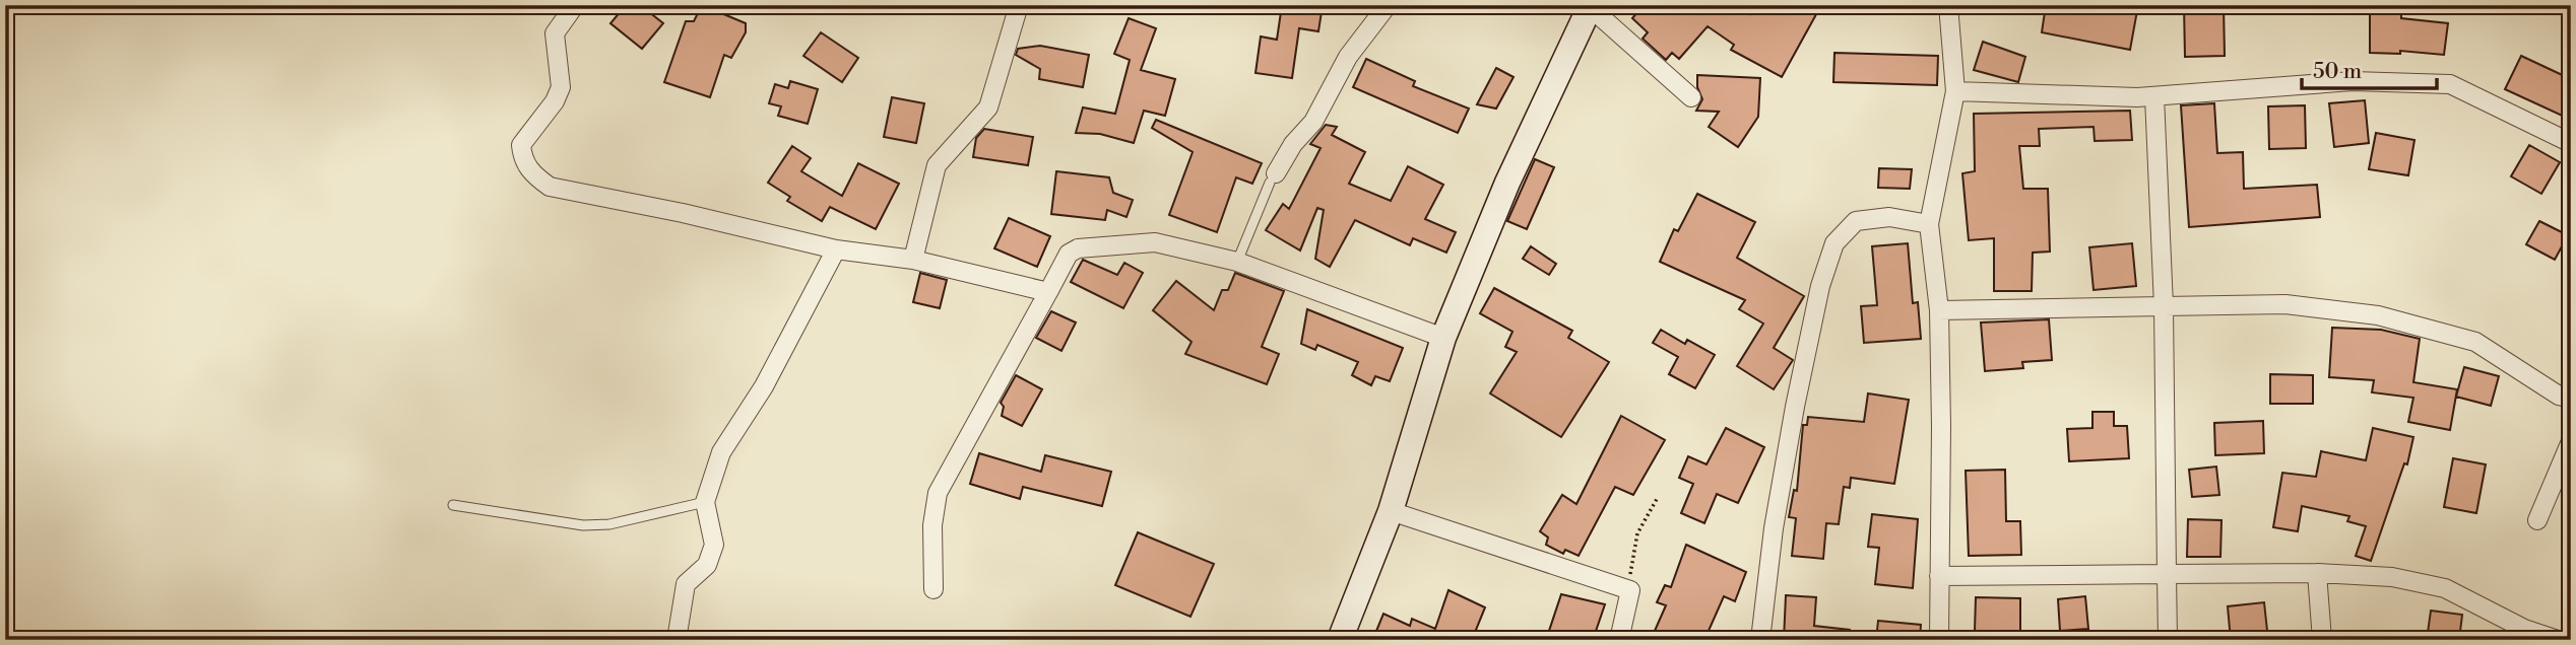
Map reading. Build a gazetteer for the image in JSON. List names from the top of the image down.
{
  "scale_bar": "50 m"
}
